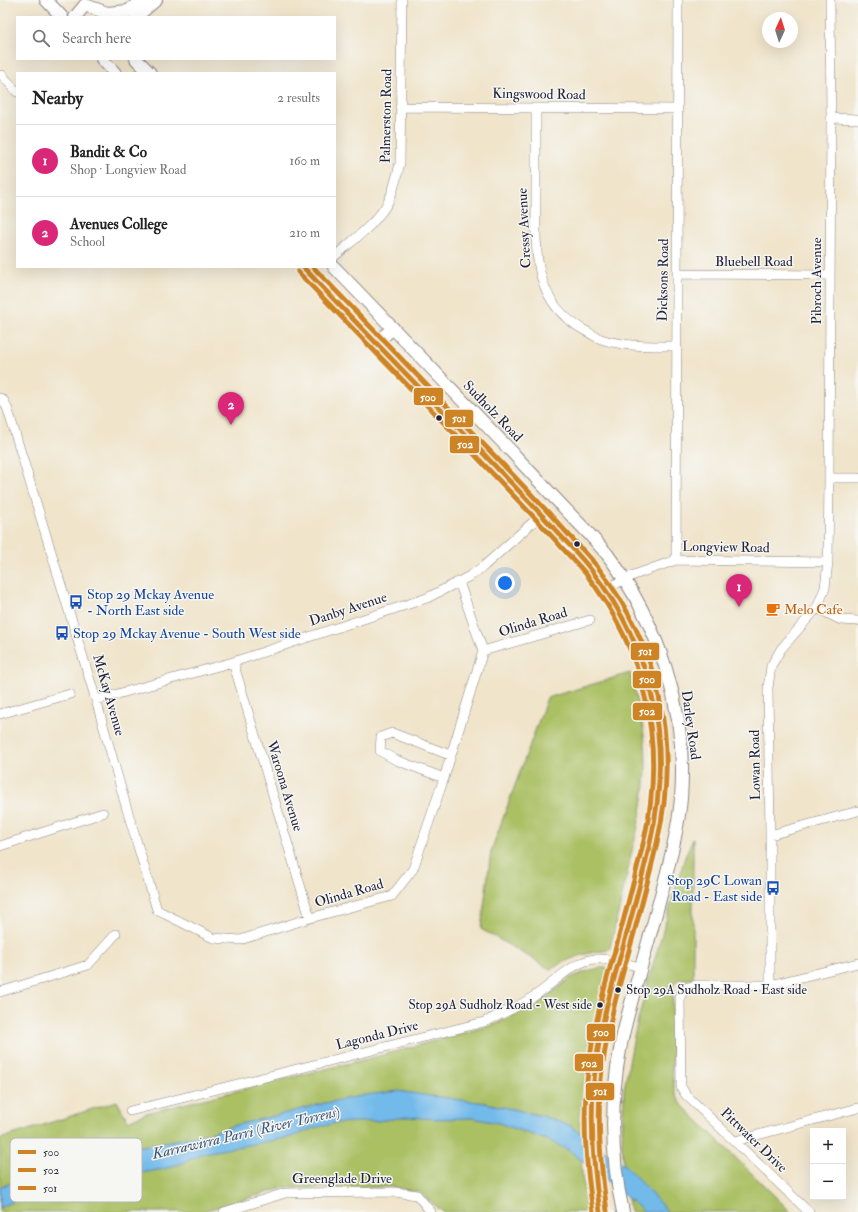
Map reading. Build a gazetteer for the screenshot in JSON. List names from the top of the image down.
{
  "streets": {
    "main road": ["Sudholz Road", "Darley Road"],
    "street": [
      "Kingswood Road",
      "Palmerston Road",
      "Cressy Avenue",
      "Bluebell Road",
      "Dicksons Road",
      "Pibroch Avenue",
      "Longview Road",
      "Danby Avenue",
      "Olinda Road",
      "McKay Avenue",
      "Lowan Road",
      "Waroona Avenue",
      "Lagonda Drive",
      "Pittwater Drive",
      "Greenglade Drive"
    ]
  },
  "crossings": [
    ["Kingswood Road", "Palmerston Road"],
    ["Kingswood Road", "Cressy Avenue"],
    ["Kingswood Road", "Dicksons Road"],
    ["Cressy Avenue", "Dicksons Road"],
    ["Bluebell Road", "Dicksons Road"],
    ["Bluebell Road", "Pibroch Avenue"],
    ["Dicksons Road", "Longview Road"],
    ["Pibroch Avenue", "Longview Road"],
    ["Pibroch Avenue", "Lowan Road"],
    ["Sudholz Road", "Longview Road"],
    ["Sudholz Road", "Darley Road"],
    ["Longview Road", "Darley Road"],
    ["Longview Road", "Lowan Road"],
    ["Danby Avenue", "Olinda Road"],
    ["Danby Avenue", "McKay Avenue"],
    ["Danby Avenue", "Waroona Avenue"],
    ["Olinda Road", "McKay Avenue"],
    ["Olinda Road", "Waroona Avenue"],
    ["Darley Road", "Lagonda Drive"],
    ["Lowan Road", "Pittwater Drive"]
  ],
  "water": ["Karrawirra Parri (River Torrens)"],
  "places": {
    "bus stop": ["Stop 29 Mckay Avenue - North East side", "Stop 29 Mckay Avenue - South West side", "Stop 29C Lowan Road - East side"],
    "cafe": ["Melo Cafe"],
    "other": ["Stop 29A Sudholz Road - East side", "Stop 29A Sudholz Road - West side"]
  },
  "lines": ["transit line 500", "transit line 501", "transit line 502"],
  "legend": ["500", "502", "501"],
  "north": "top",
  "page": {
    "search": "Search here",
    "heading": ["Nearby", "2 results"],
    "list": [
      {
        "mark": "1",
        "name": "Bandit & Co",
        "note": "Shop · Longview Road",
        "value": "160 m"
      },
      {
        "mark": "2",
        "name": "Avenues College",
        "note": "School",
        "value": "210 m"
      }
    ],
    "pins": ["2", "1"],
    "map_buttons": ["+", "−"]
  }
}
